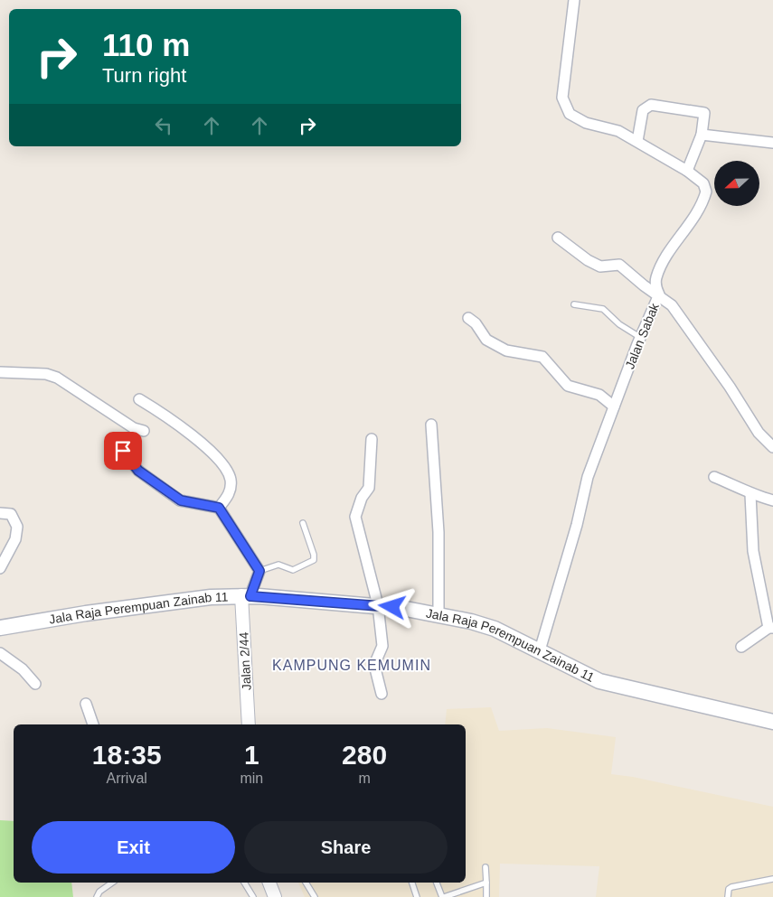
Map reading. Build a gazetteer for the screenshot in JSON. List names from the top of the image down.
{
  "streets": {
    "main road": ["Jala Raja Perempuan Zainab 11"],
    "street": ["Jalan Sabak", "Jalan 2/44"]
  },
  "crossings": [
    ["Jalan Sabak", "Jala Raja Perempuan Zainab 11"],
    ["Jala Raja Perempuan Zainab 11", "Jalan 2/44"]
  ],
  "districts": ["KAMPUNG KEMUMIN"],
  "north": "left",
  "page": {
    "turn": ["110 m", "Turn right"],
    "eta": [
      "18:35",
      "Arrival",
      "1",
      "min",
      "280",
      "m"
    ],
    "buttons": ["Exit", "Share"]
  }
}
